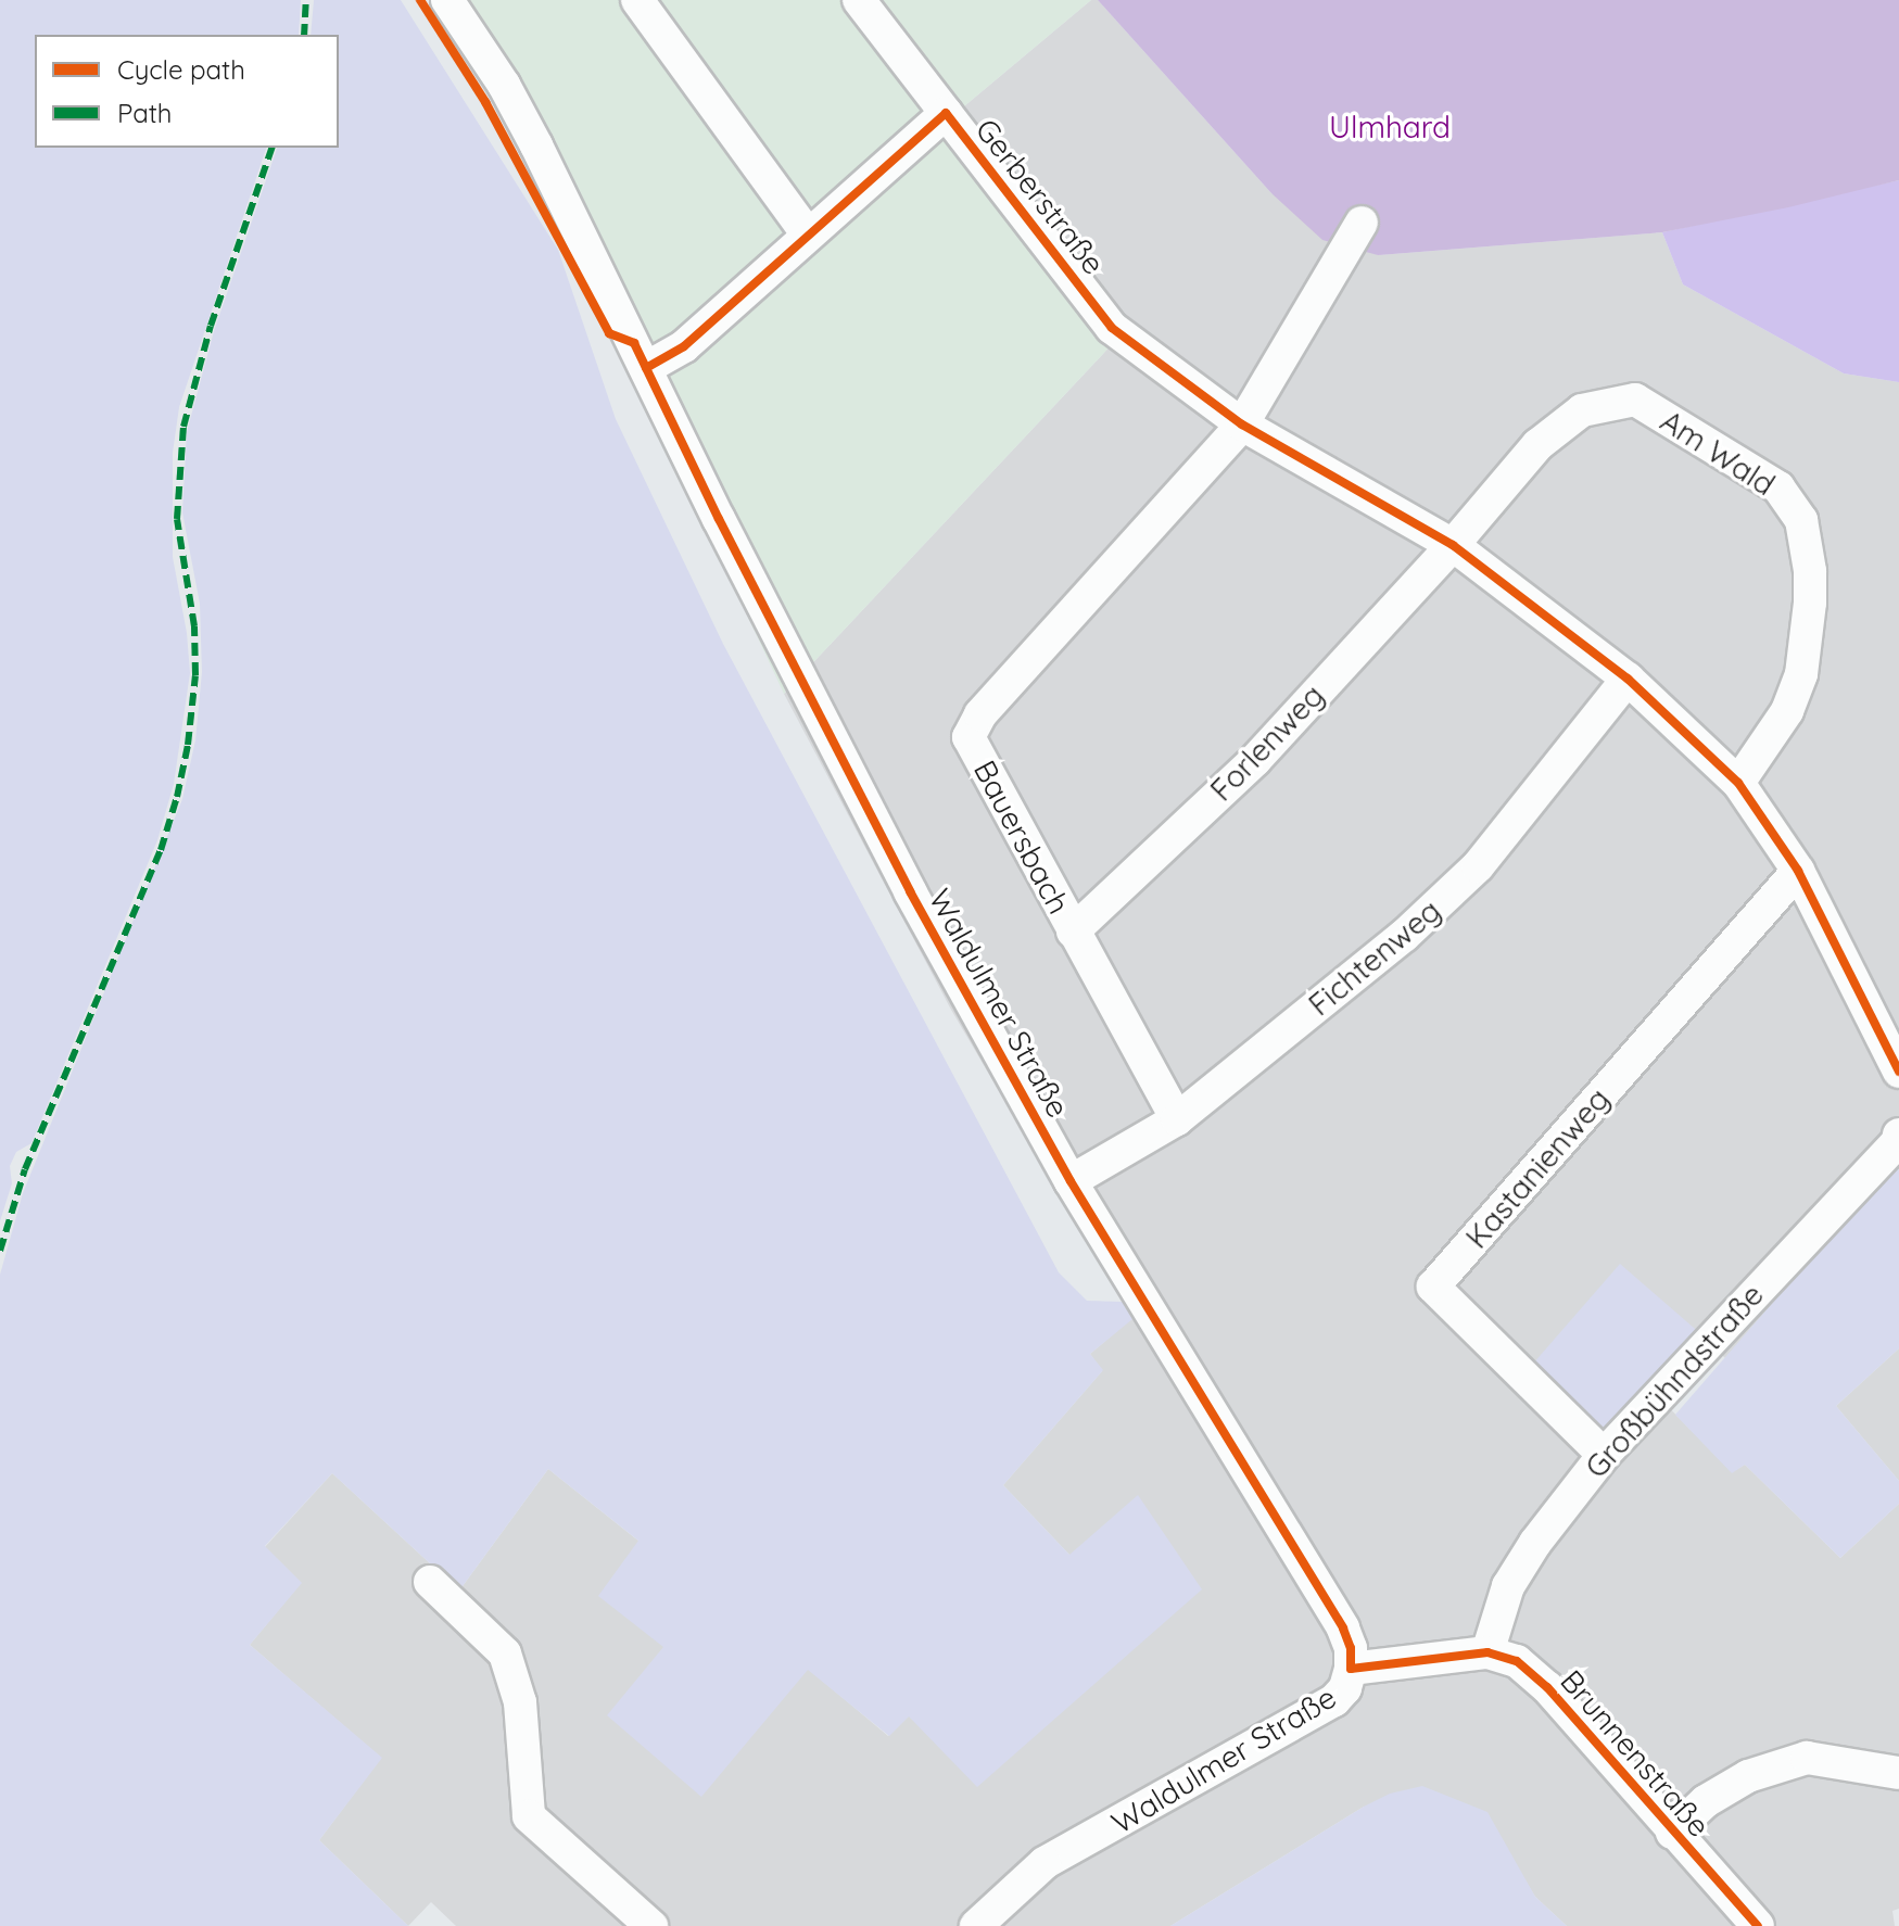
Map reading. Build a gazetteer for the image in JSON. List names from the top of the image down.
{
  "streets": {
    "street": [
      "Gerberstraße",
      "Am Wald",
      "Forlenweg",
      "Bauersbach",
      "Fichtenweg",
      "Waldulmer Straße",
      "Kastanienweg",
      "Großbühndstraße",
      "Brunnenstraße"
    ]
  },
  "crossings": [
    ["Gerberstraße", "Bauersbach"],
    ["Gerberstraße", "Waldulmer Straße"],
    ["Am Wald", "Forlenweg"],
    ["Forlenweg", "Bauersbach"],
    ["Bauersbach", "Fichtenweg"],
    ["Fichtenweg", "Waldulmer Straße"],
    ["Kastanienweg", "Großbühndstraße"],
    ["Großbühndstraße", "Brunnenstraße"]
  ],
  "parks": ["Ulmhard"],
  "legend": ["Cycle path", "Path"]
}
